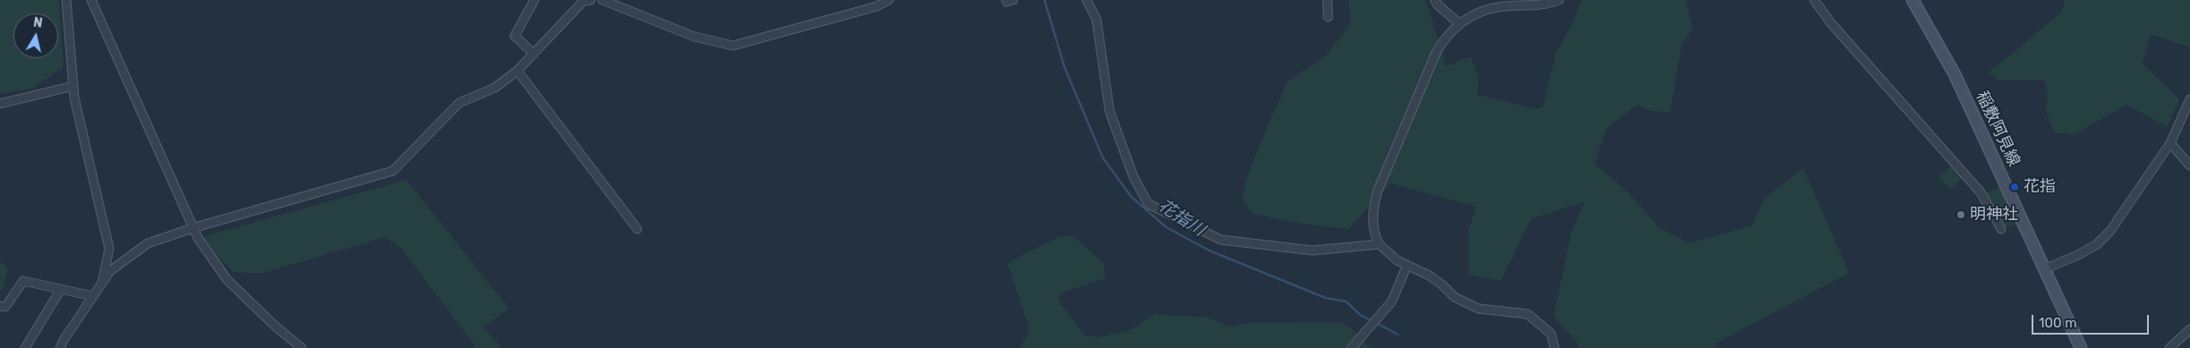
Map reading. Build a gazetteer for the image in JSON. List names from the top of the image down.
{
  "streets": {
    "main road": ["稲敷阿見線"]
  },
  "water": ["花指川"],
  "places": ["花指", "明神社"],
  "scale_bar": "100 m",
  "north": "top"
}
